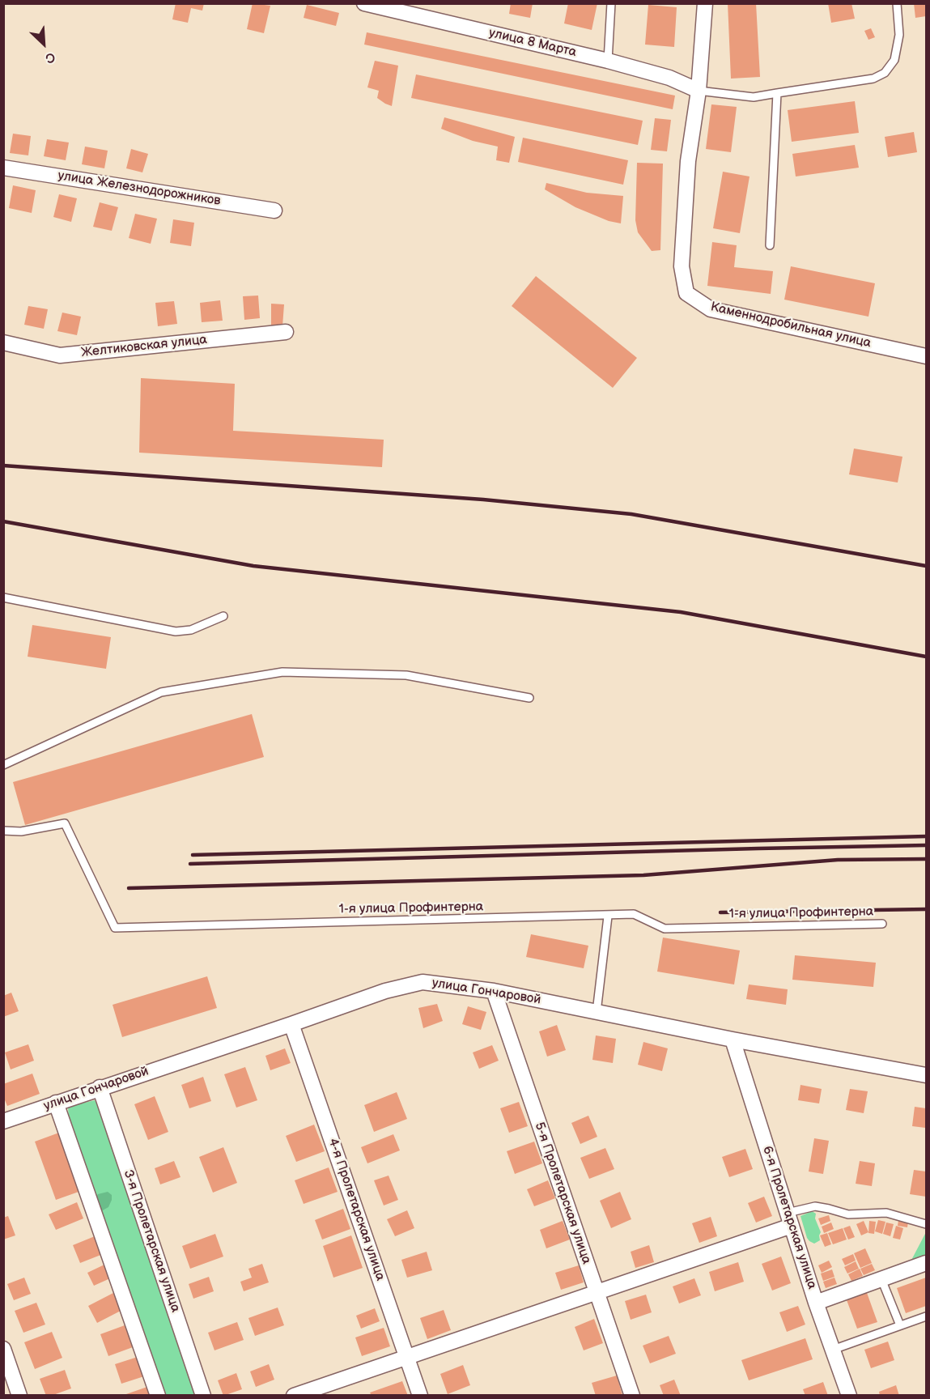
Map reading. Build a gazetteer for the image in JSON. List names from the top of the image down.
{
  "streets": {
    "street": [
      "улица 8 Марта",
      "улица Железнодорожников",
      "Каменнодробильная улица",
      "Желтиковская улица",
      "улица Гончаровой",
      "5-я Пролетарская улица",
      "4-я Пролетарская улица",
      "6-я Пролетарская улица",
      "3-я Пролетарская улица"
    ],
    "lane": ["1-я улица Профинтерна"]
  },
  "crossings": [
    ["улица 8 Марта", "Каменнодробильная улица"],
    ["улица Гончаровой", "5-я Пролетарская улица"],
    ["улица Гончаровой", "4-я Пролетарская улица"],
    ["улица Гончаровой", "6-я Пролетарская улица"],
    ["улица Гончаровой", "3-я Пролетарская улица"]
  ],
  "north": "bottom right"
}
